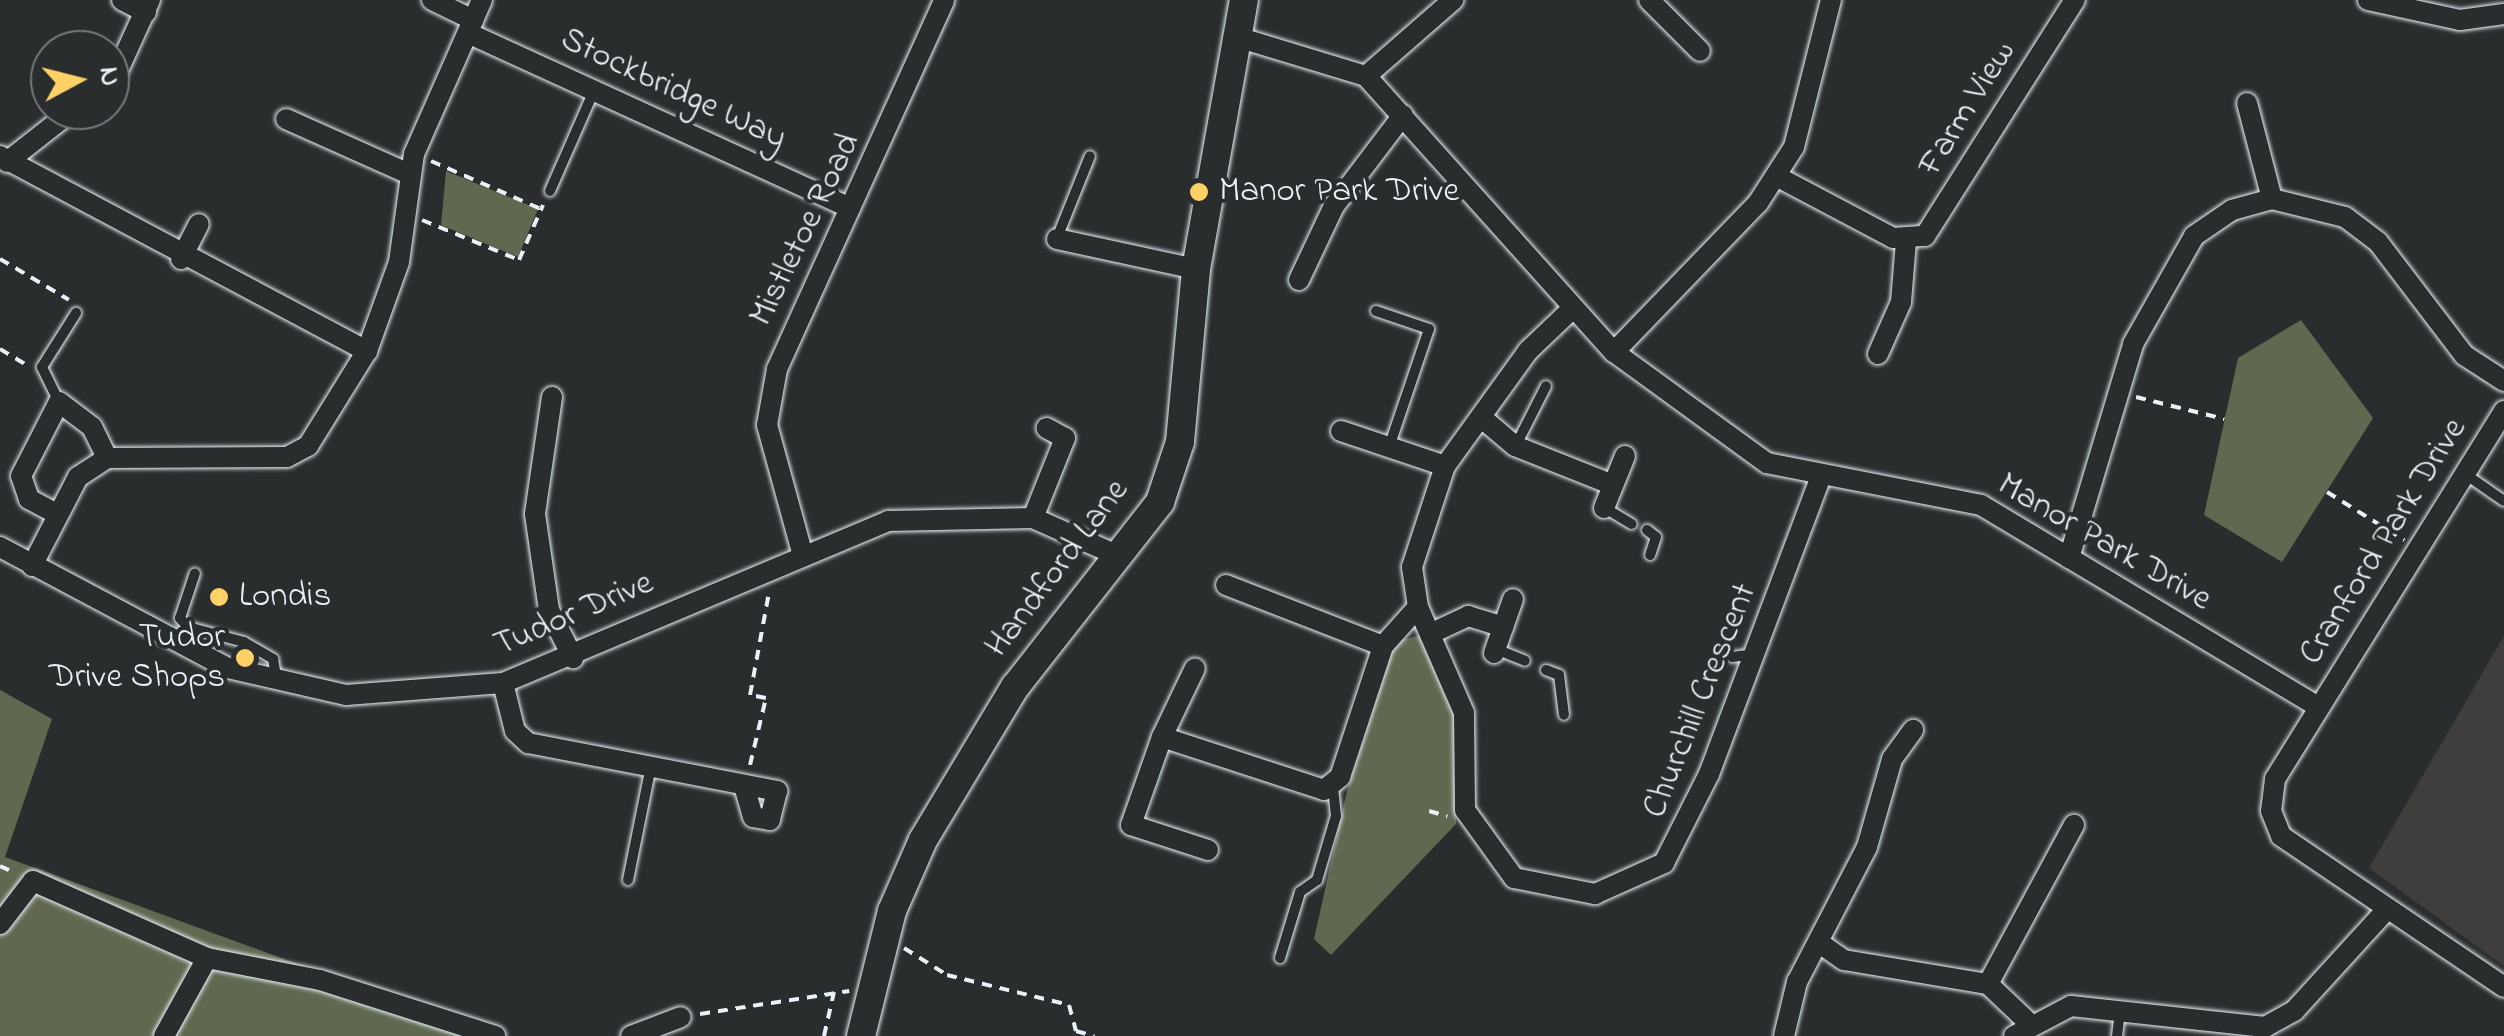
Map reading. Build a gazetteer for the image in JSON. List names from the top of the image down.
{
  "streets": {
    "street": [
      "Stockbridge Way",
      "Farm View",
      "Mistletoe Road",
      "Cranford Park Drive",
      "Manor Park Drive",
      "Handford Lane",
      "Tudor Drive",
      "Churchill Crescent"
    ]
  },
  "crossings": [
    ["Stockbridge Way", "Mistletoe Road"],
    ["Mistletoe Road", "Tudor Drive"],
    ["Cranford Park Drive", "Manor Park Drive"],
    ["Manor Park Drive", "Churchill Crescent"],
    ["Handford Lane", "Tudor Drive"]
  ],
  "places": ["Manor Park Drive", "Londis", "Tudor Drive Shops"],
  "north": "right"
}
